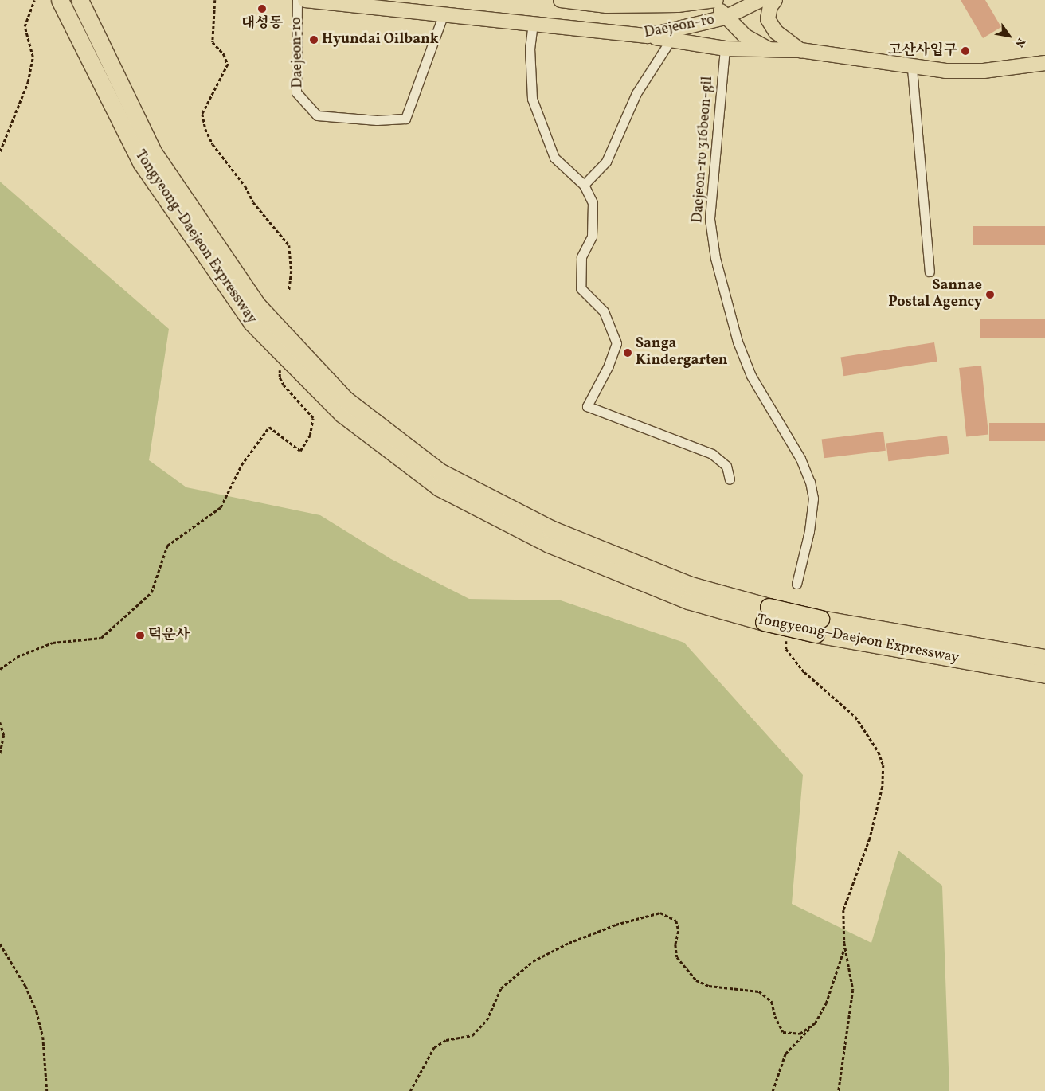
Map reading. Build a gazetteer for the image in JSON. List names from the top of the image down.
{
  "streets": {
    "highway": ["Tongyeong–Daejeon Expressway"],
    "main road": ["Daejeon-ro"],
    "street": ["Daejeon-ro 316beon-gil"]
  },
  "places": [
    "대성동",
    "Hyundai Oilbank",
    "고산사입구",
    "Sannae Postal Agency",
    "Sanga Kindergarten",
    "덕운사"
  ],
  "north": "bottom right"
}
